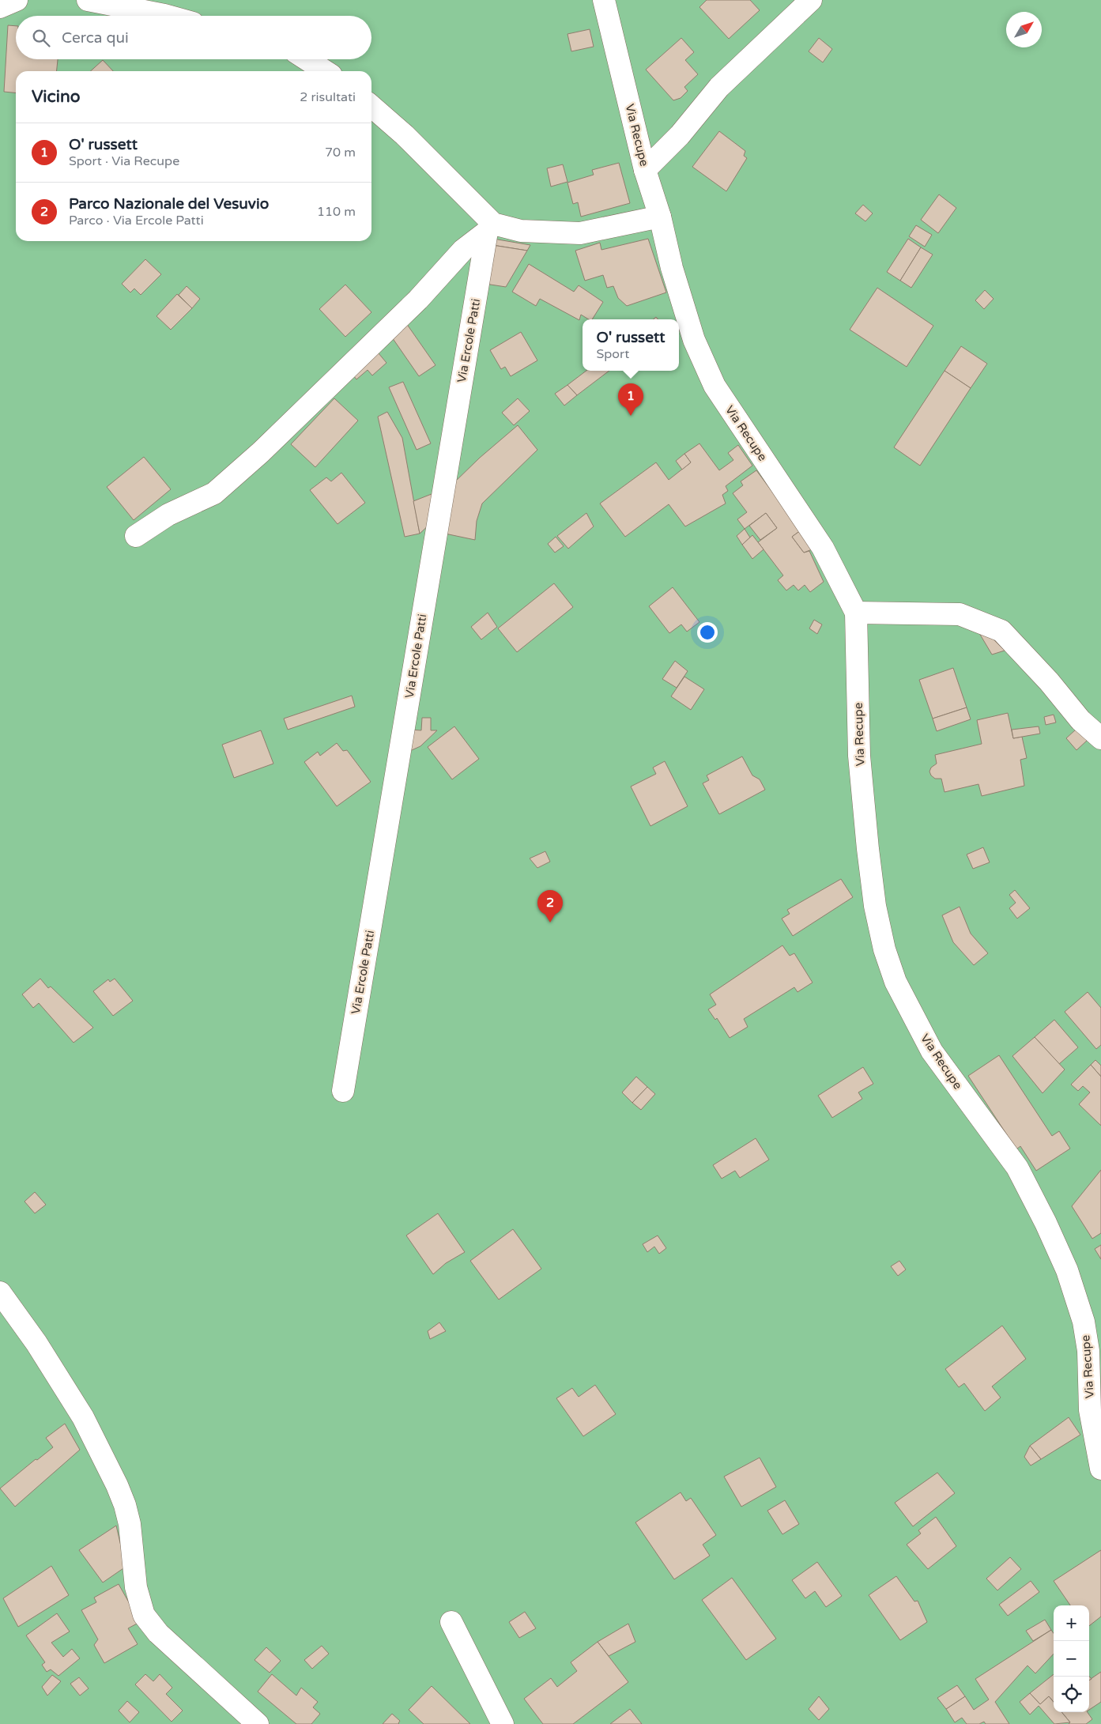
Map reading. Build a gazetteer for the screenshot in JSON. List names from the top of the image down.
{
  "streets": {
    "street": ["Via Recupe", "Via Ercole Patti"]
  },
  "north": "top right",
  "page": {
    "search": "Cerca qui",
    "heading": ["Vicino", "2 risultati"],
    "list": [
      {
        "mark": "1",
        "name": "O' russett",
        "note": "Sport · Via Recupe",
        "value": "70 m"
      },
      {
        "mark": "2",
        "name": "Parco Nazionale del Vesuvio",
        "note": "Parco · Via Ercole Patti",
        "value": "110 m"
      }
    ],
    "popup": ["O' russett", "Sport"],
    "pins": ["1", "2"],
    "map_buttons": ["+", "−"]
  }
}
